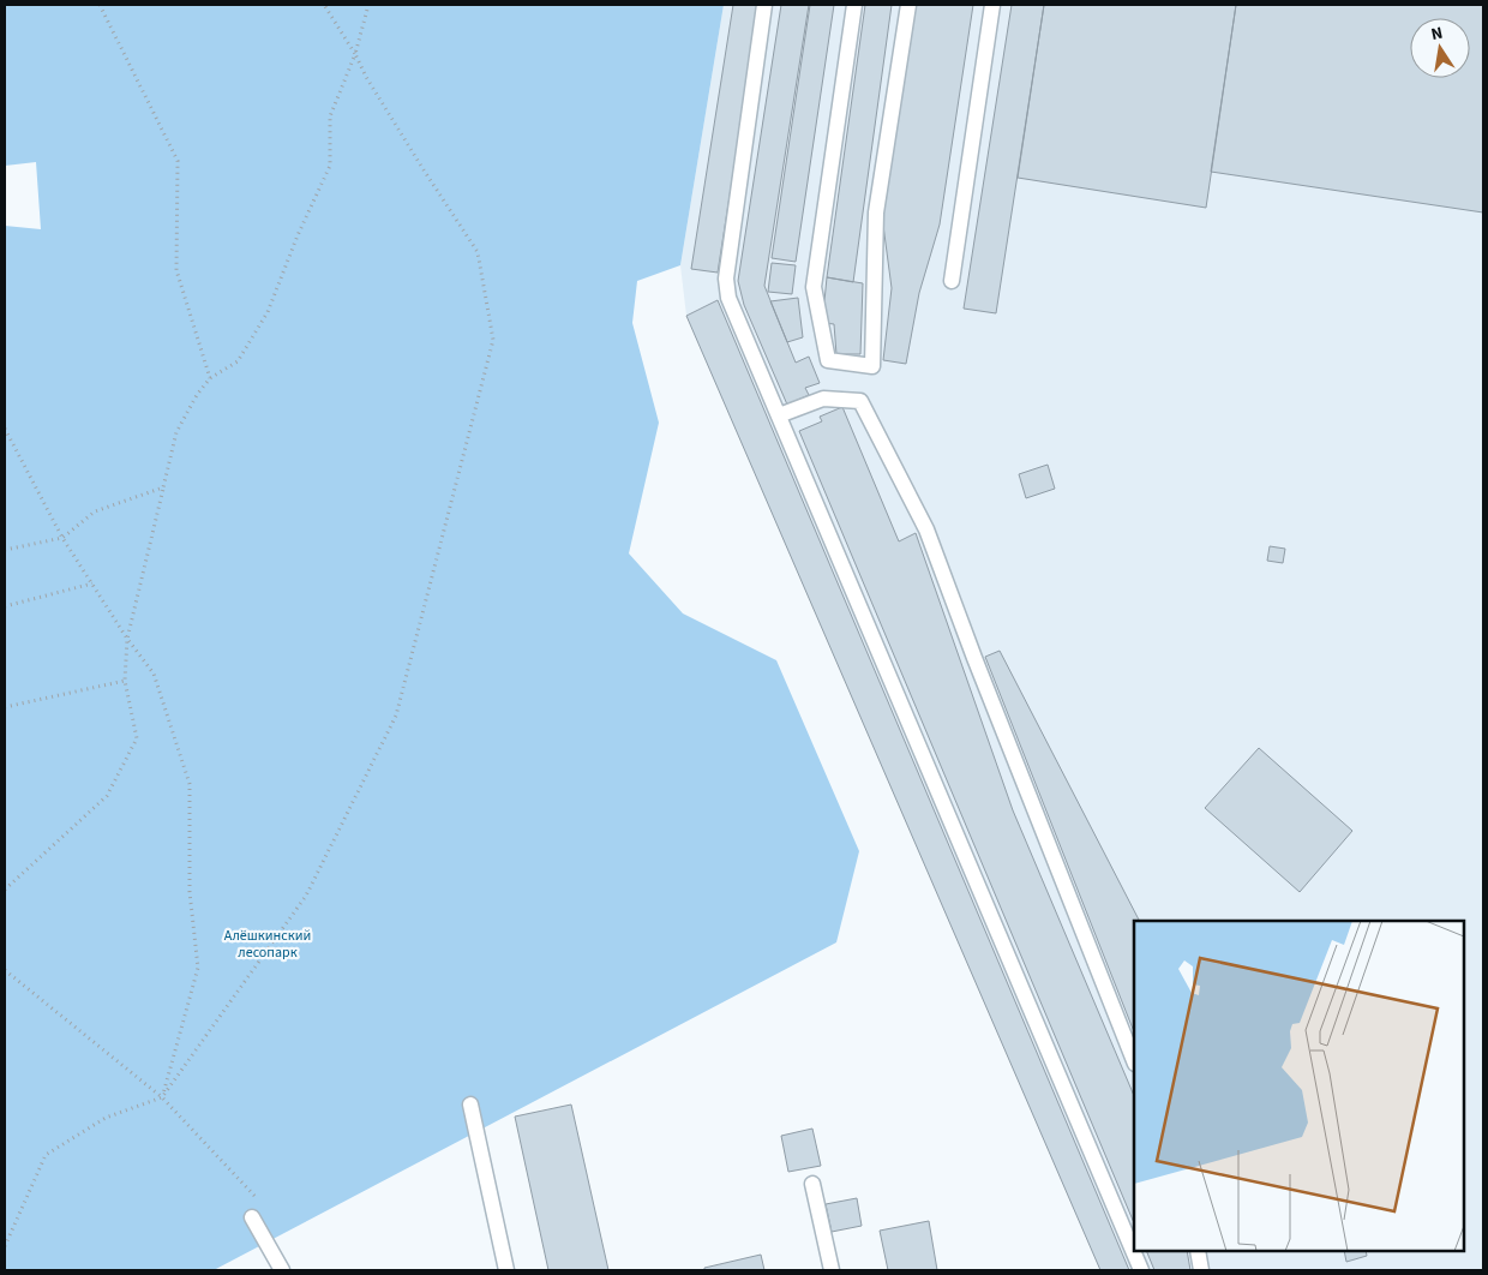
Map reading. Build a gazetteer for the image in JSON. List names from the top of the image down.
{
  "parks": ["Алёшкинский лесопарк"],
  "north": "top"
}
